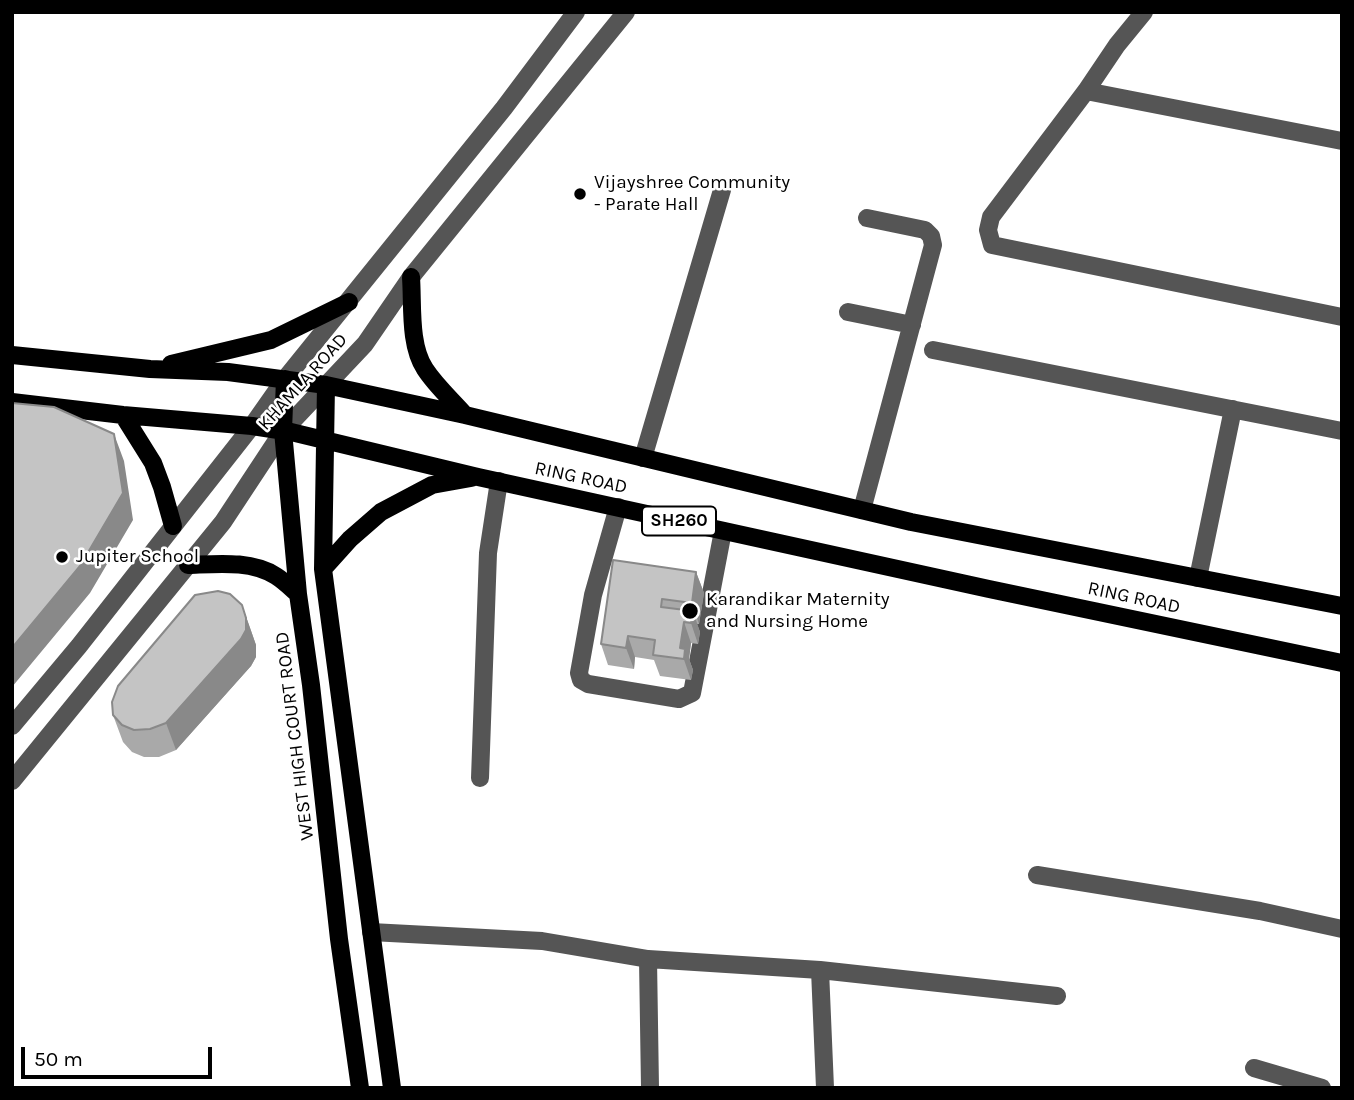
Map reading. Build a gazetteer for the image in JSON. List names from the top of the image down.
{
  "streets": {
    "main road": ["RING ROAD", "SH260", "WEST HIGH COURT ROAD"],
    "street": ["KHAMLA ROAD"]
  },
  "crossings": [
    ["KHAMLA ROAD", "RING ROAD"],
    ["KHAMLA ROAD", "WEST HIGH COURT ROAD"],
    ["RING ROAD", "WEST HIGH COURT ROAD"]
  ],
  "places": ["Vijayshree Community - Parate Hall", "Jupiter School", "Karandikar Maternity and Nursing Home"],
  "scale_bar": "50 m"
}
